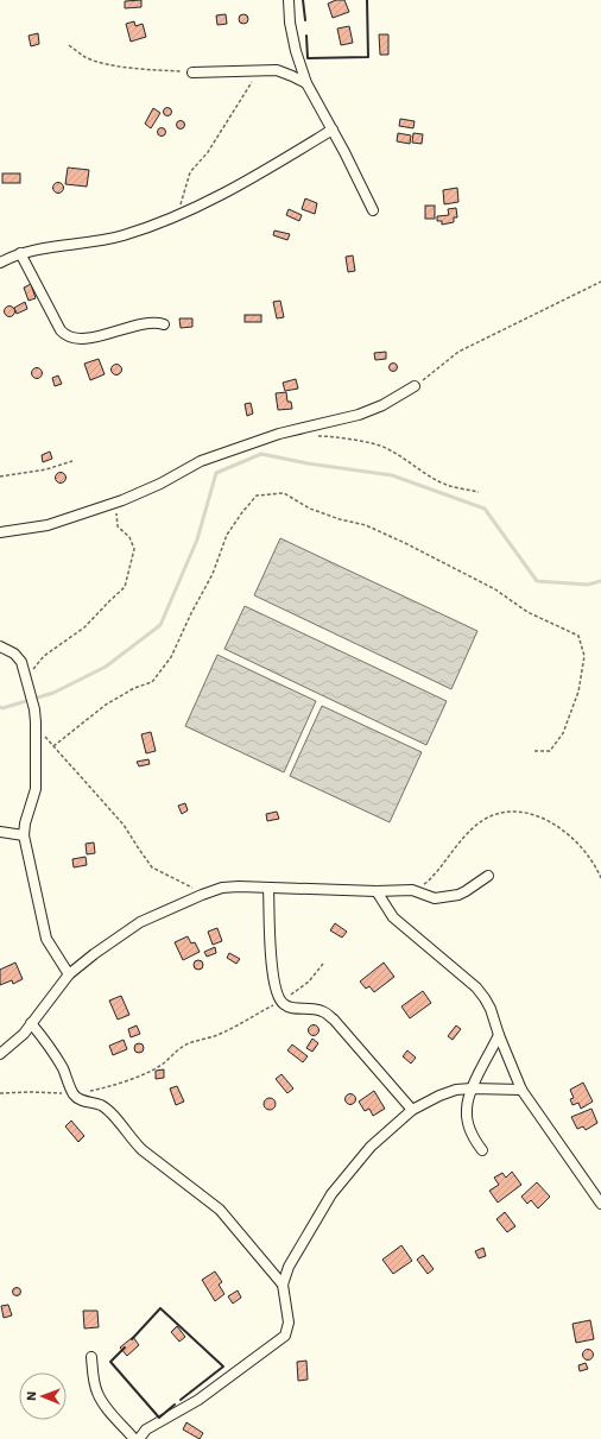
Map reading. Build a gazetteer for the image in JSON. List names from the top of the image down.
{
  "north": "left"
}
